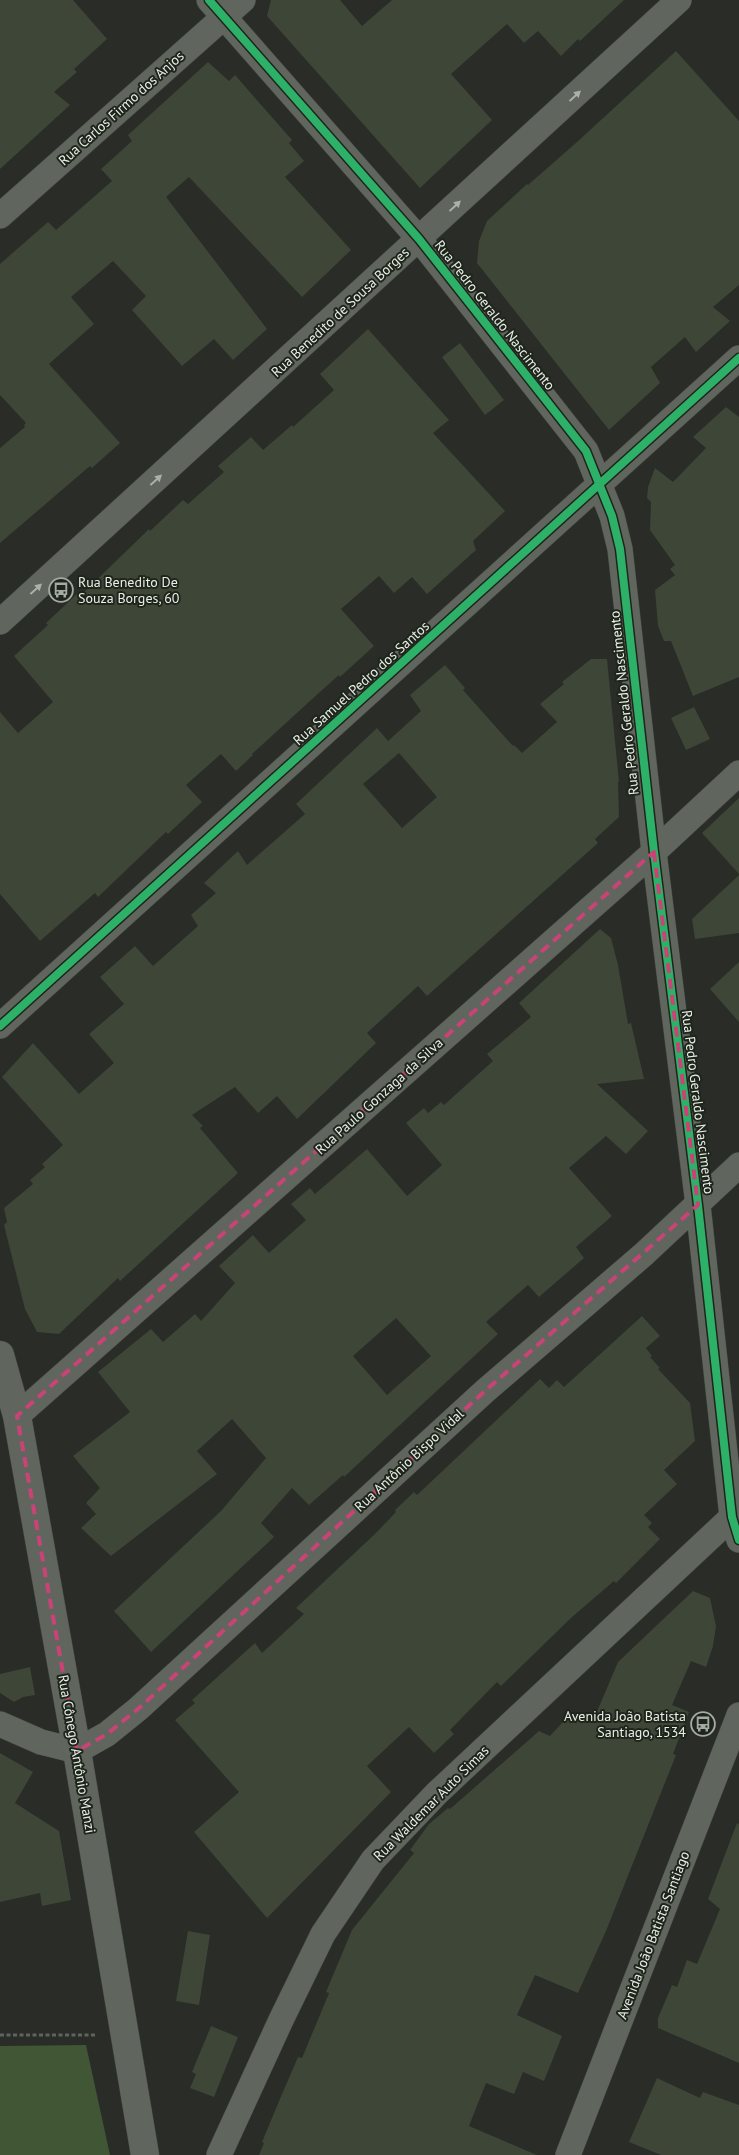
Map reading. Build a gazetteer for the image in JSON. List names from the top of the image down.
{
  "streets": {
    "street": [
      "Rua Carlos Firmo dos Anjos",
      "Rua Benedito de Sousa Borges",
      "Rua Pedro Geraldo Nascimento",
      "Rua Samuel Pedro dos Santos",
      "Rua Paulo Gonzaga da Silva",
      "Rua Antônio Bispo Vidal",
      "Rua Cônego Antônio Manzi",
      "Rua Waldemar Auto Simas",
      "Avenida João Batista Santiago"
    ]
  },
  "crossings": [
    ["Rua Carlos Firmo dos Anjos", "Rua Pedro Geraldo Nascimento"],
    ["Rua Benedito de Sousa Borges", "Rua Pedro Geraldo Nascimento"],
    ["Rua Pedro Geraldo Nascimento", "Rua Samuel Pedro dos Santos"],
    ["Rua Pedro Geraldo Nascimento", "Rua Paulo Gonzaga da Silva"],
    ["Rua Pedro Geraldo Nascimento", "Rua Antônio Bispo Vidal"],
    ["Rua Pedro Geraldo Nascimento", "Rua Waldemar Auto Simas"],
    ["Rua Paulo Gonzaga da Silva", "Rua Cônego Antônio Manzi"],
    ["Rua Antônio Bispo Vidal", "Rua Cônego Antônio Manzi"]
  ],
  "one_way": ["Rua Benedito de Sousa Borges"],
  "places": {
    "bus stop": ["Rua Benedito De Souza Borges, 60", "Avenida João Batista Santiago, 1534"]
  }
}
